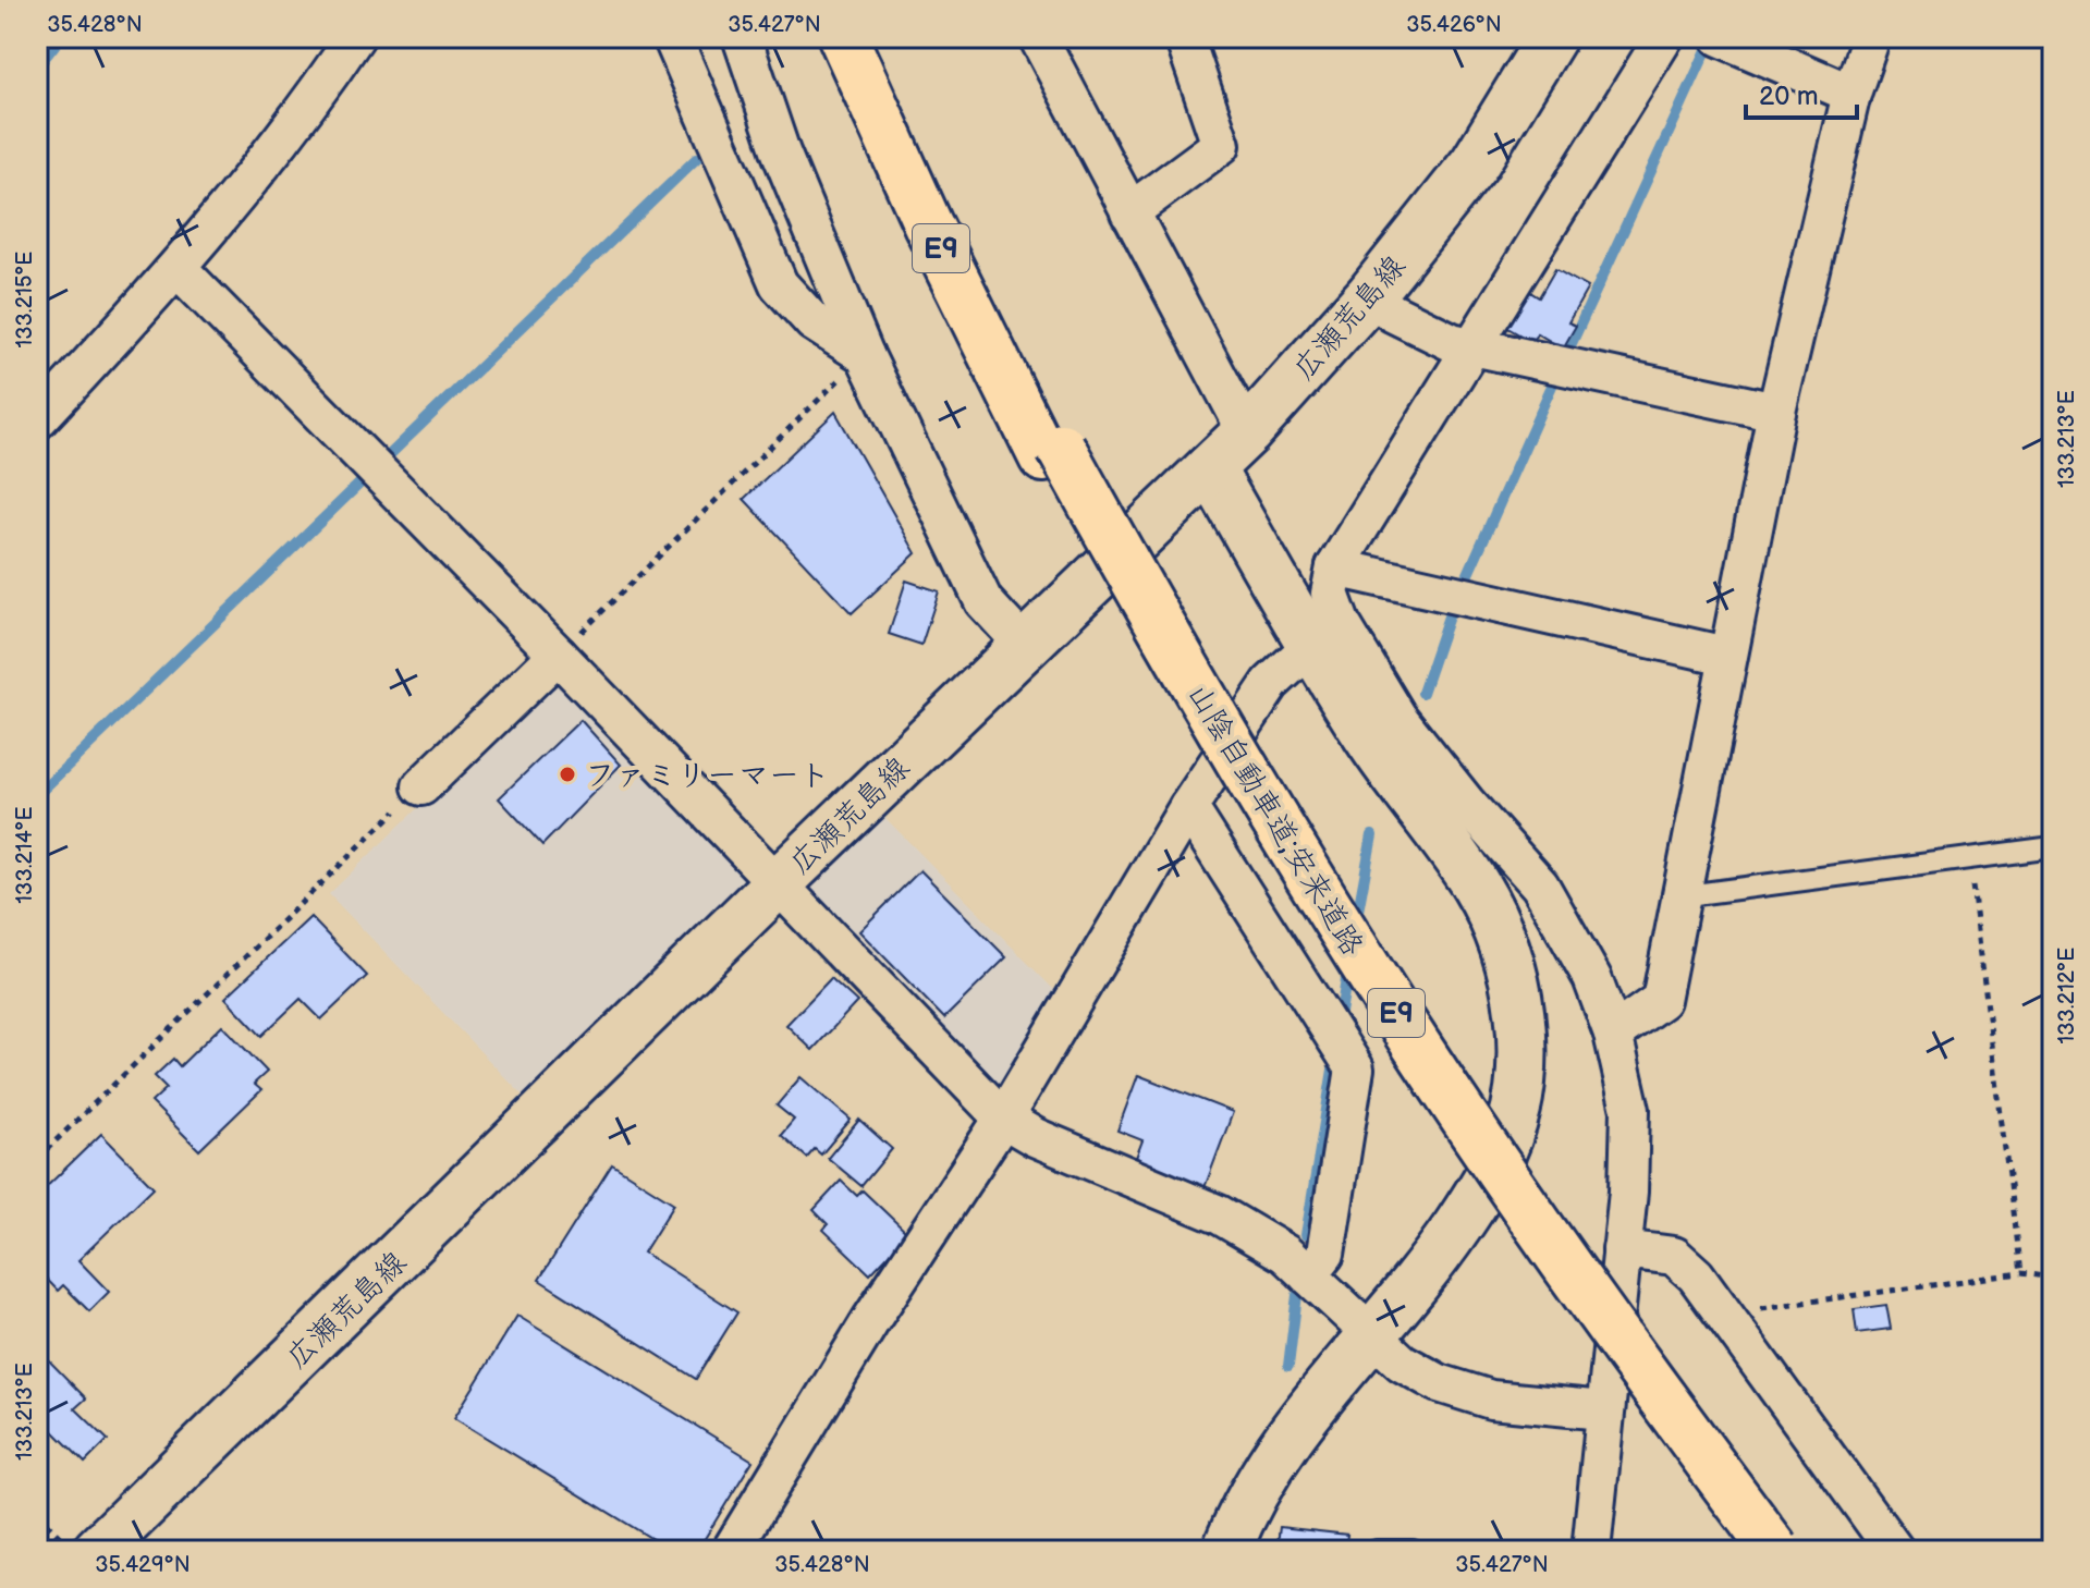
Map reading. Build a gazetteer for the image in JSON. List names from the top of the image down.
{
  "streets": {
    "highway": ["E9", "山陰自動車道;安来道路"],
    "main road": ["広瀬荒島線"]
  },
  "places": ["ファミリーマート"],
  "scale_bar": "20 m",
  "coordinates": [
    "35.428°N",
    "35.427°N",
    "35.426°N",
    "133.215°E",
    "133.213°E",
    "133.214°E",
    "133.212°E",
    "35.429°N"
  ]
}
